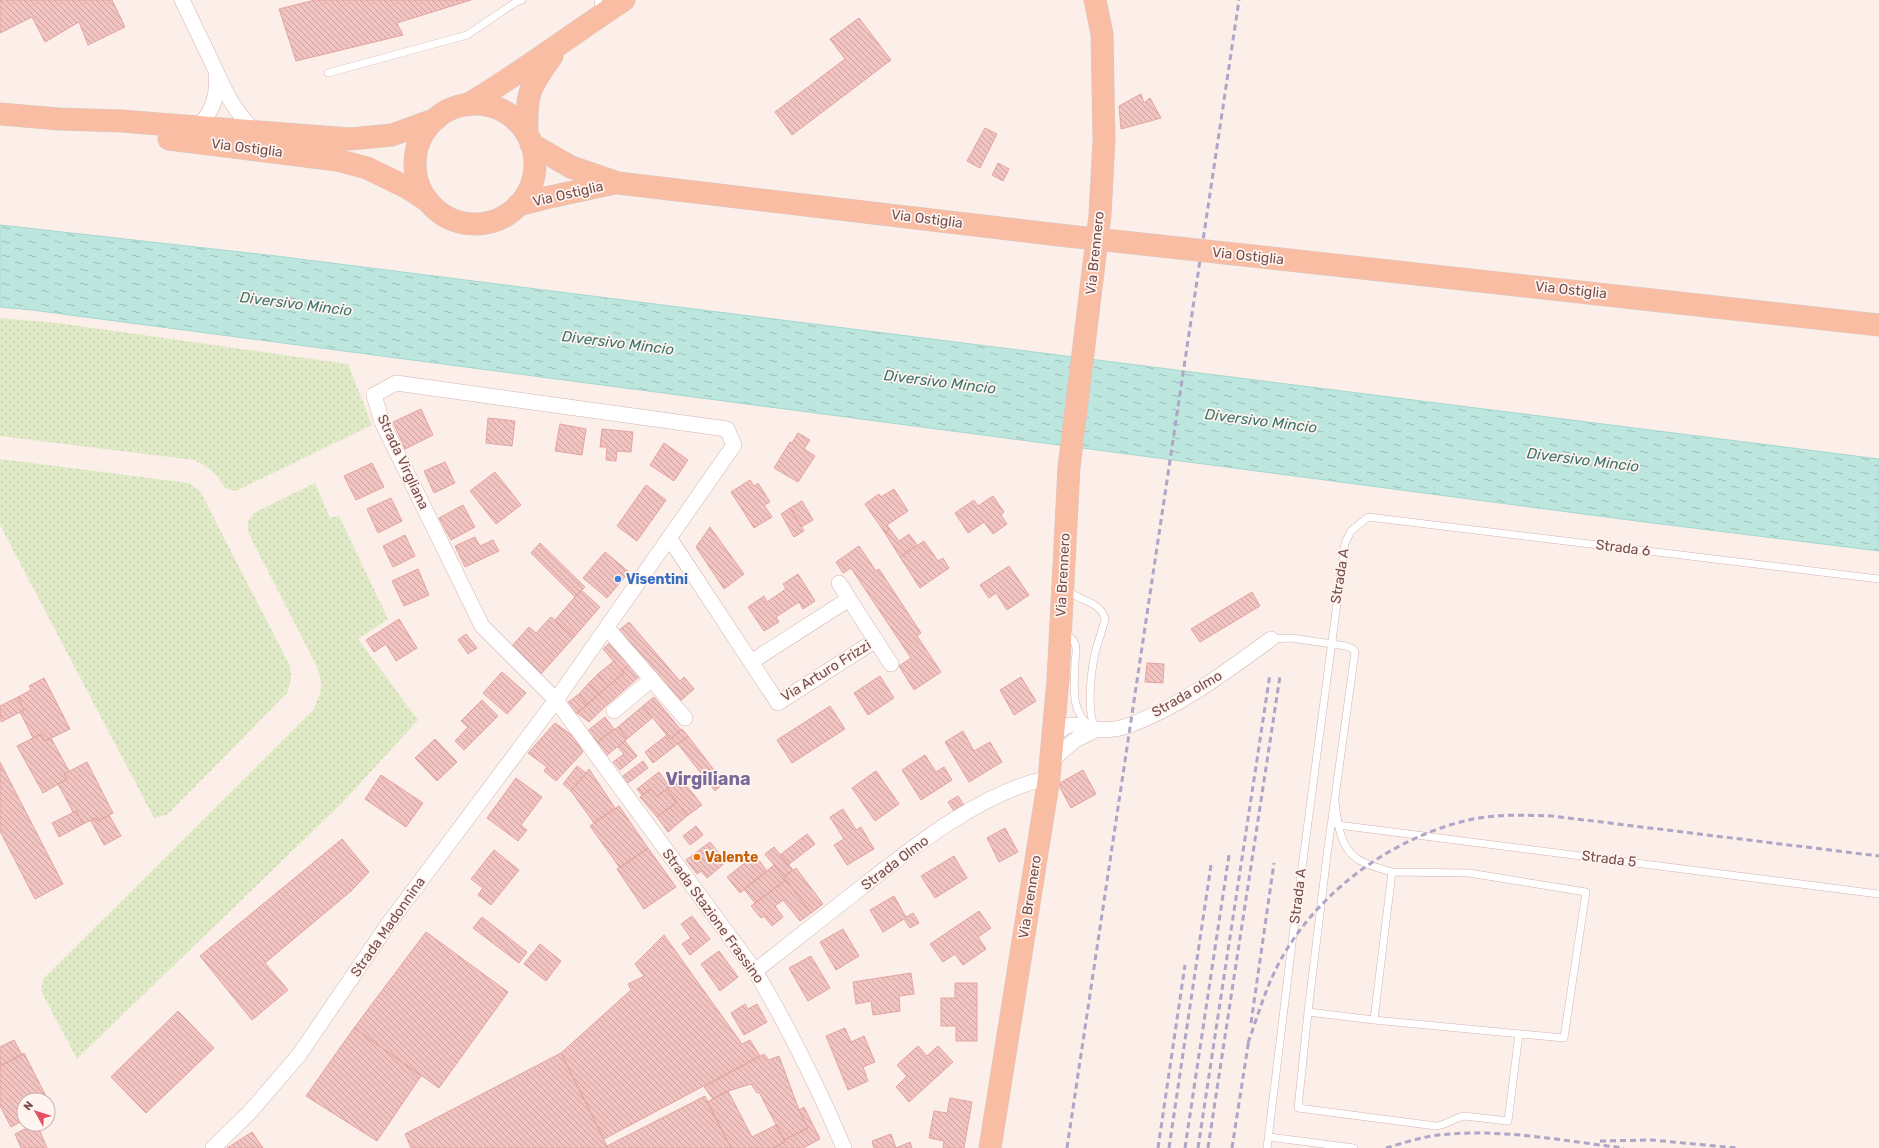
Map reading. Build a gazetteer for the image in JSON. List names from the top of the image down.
{
  "streets": {
    "main road": ["Via Ostiglia", "Via Brennero"],
    "street": [
      "Strada Virgliana",
      "Via Arturo Frizzi",
      "Strada olmo",
      "Strada Olmo",
      "Strada Stazione Frassino",
      "Strada Madonnina"
    ],
    "lane": ["Strada 6", "Strada A", "Strada 5"]
  },
  "crossings": [
    ["Via Brennero", "Strada olmo"],
    ["Via Brennero", "Strada Olmo"],
    ["Strada Virgliana", "Strada Stazione Frassino"],
    ["Strada Virgliana", "Strada Madonnina"],
    ["Strada 6", "Strada A"],
    ["Via Arturo Frizzi", "Strada Madonnina"],
    ["Strada olmo", "Strada Olmo"],
    ["Strada Olmo", "Strada Stazione Frassino"],
    ["Strada Stazione Frassino", "Strada Madonnina"]
  ],
  "districts": ["Virgiliana"],
  "water": ["Diversivo Mincio"],
  "places": ["Visentini", "Valente"],
  "north": "top left"
}
